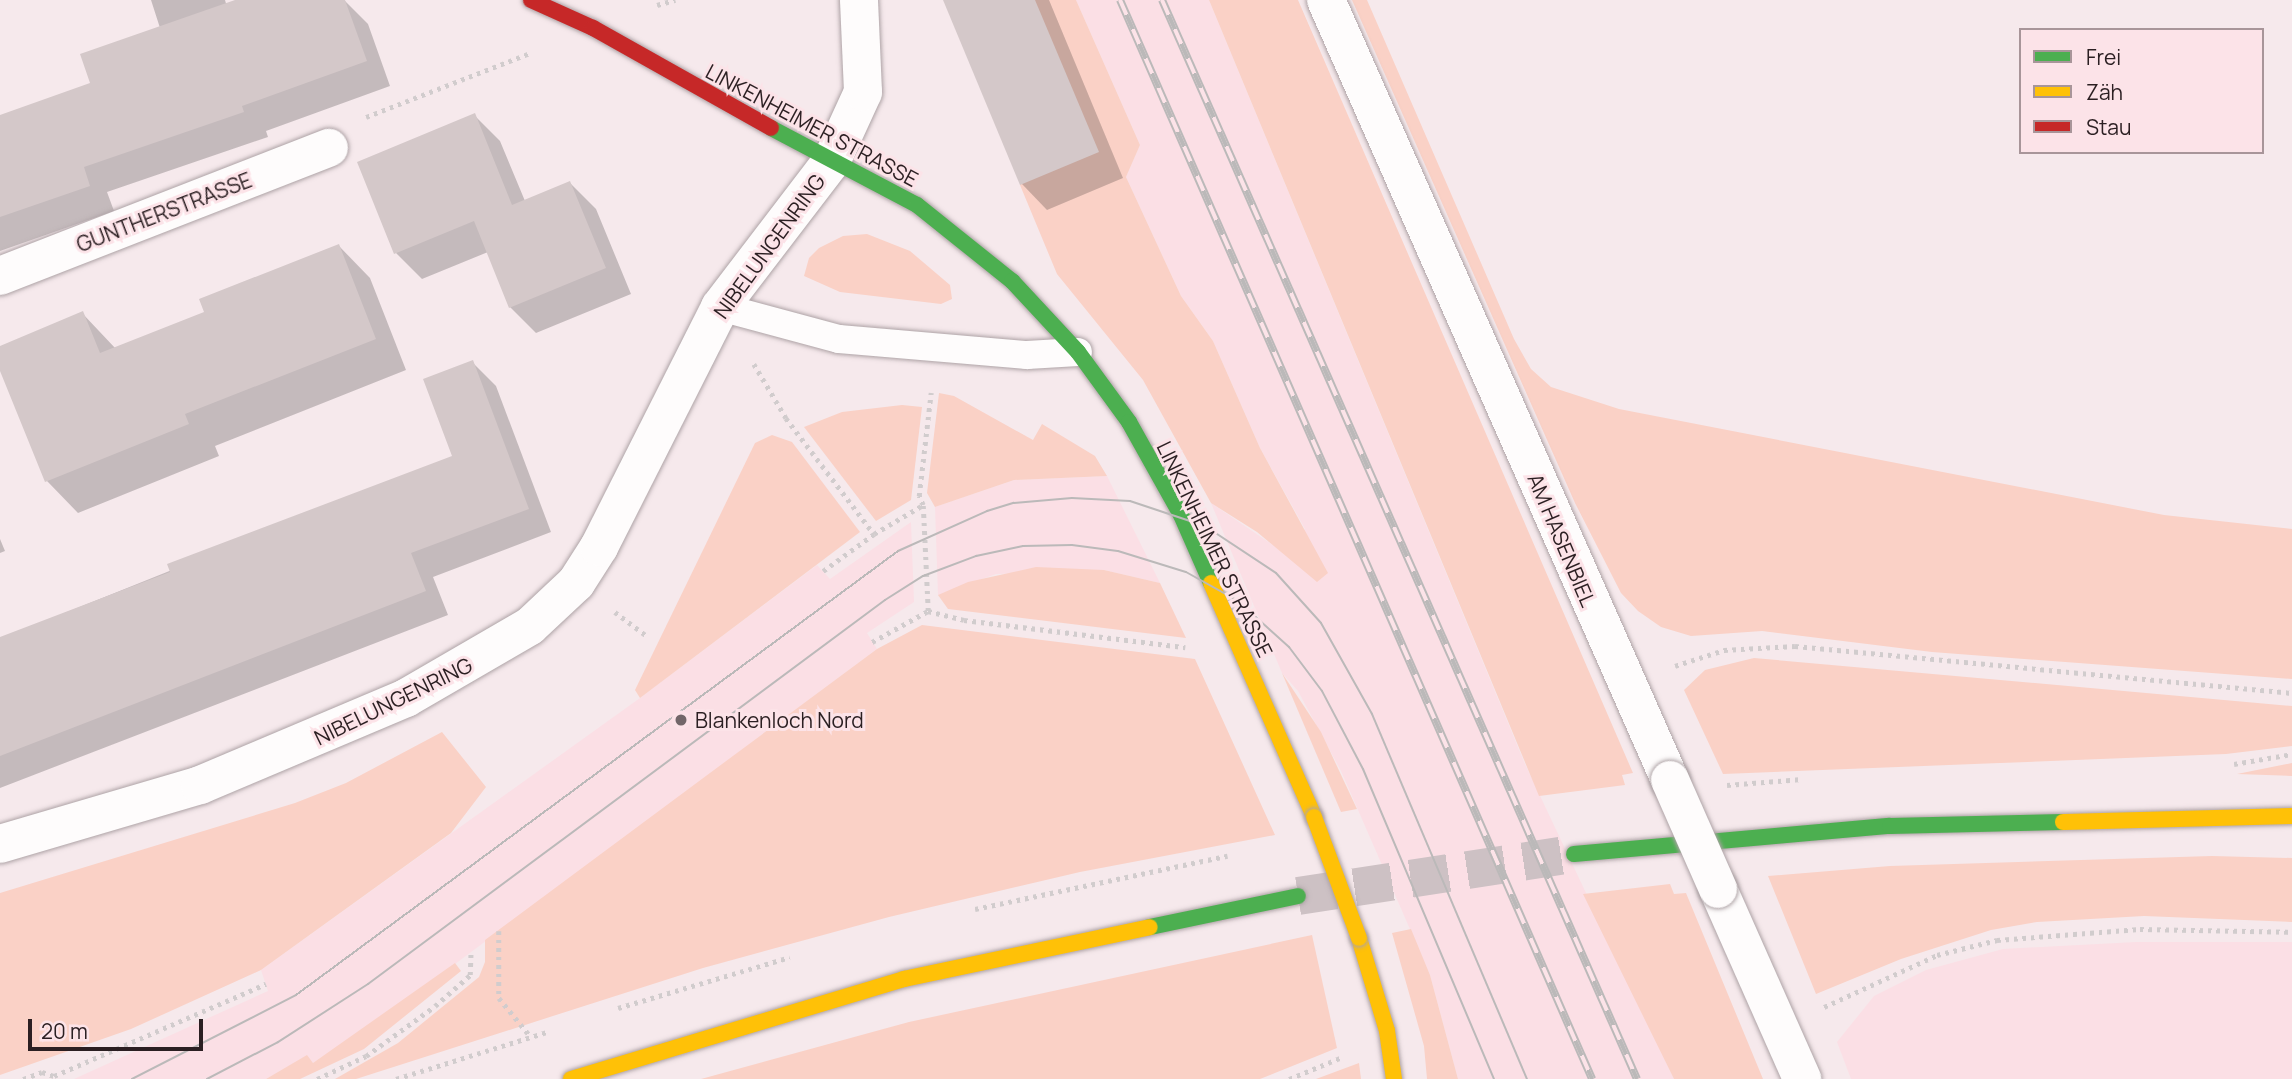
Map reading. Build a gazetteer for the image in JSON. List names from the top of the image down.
{
  "streets": {
    "street": [
      "LINKENHEIMER STRASSE",
      "GUNTHERSTRASSE",
      "NIBELUNGENRING",
      "AM HASENBIEL"
    ]
  },
  "crossings": [
    ["LINKENHEIMER STRASSE", "NIBELUNGENRING"]
  ],
  "places": ["Blankenloch Nord"],
  "legend": ["Frei", "Zäh", "Stau"],
  "scale_bar": "20 m"
}
